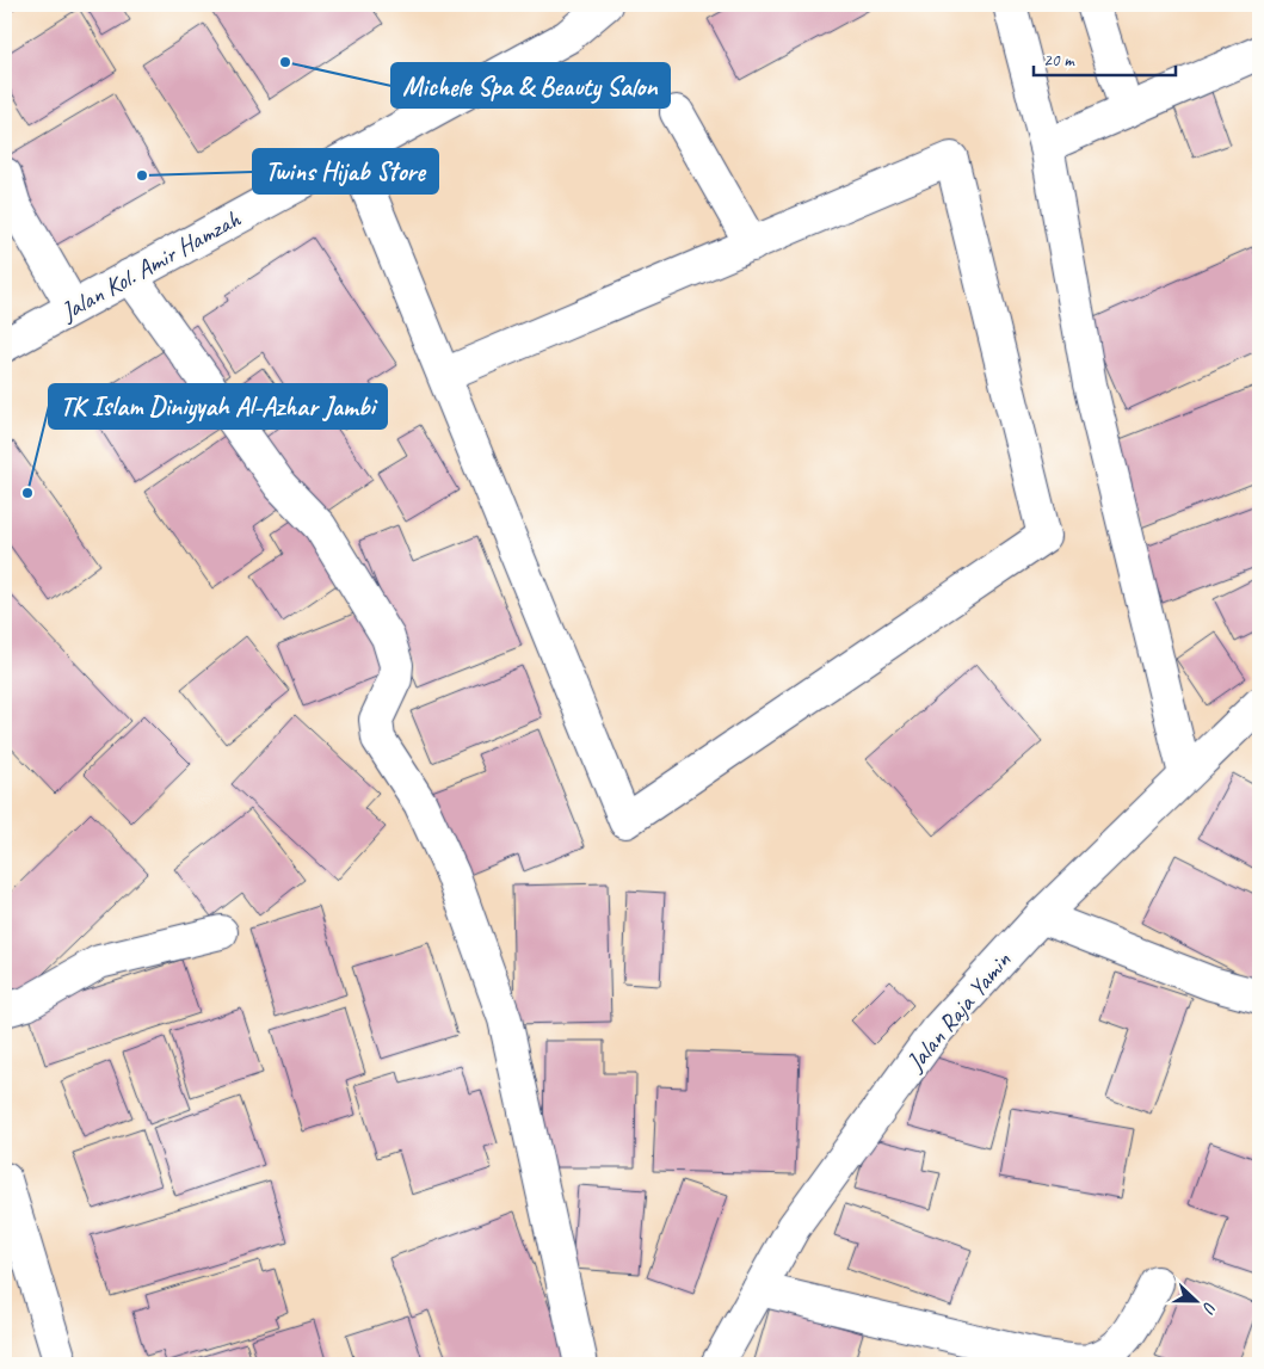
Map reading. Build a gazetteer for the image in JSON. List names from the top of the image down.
{
  "streets": {
    "street": ["Jalan Kol. Amir Hamzah", "Jalan Raja Yamin"]
  },
  "places": ["Michele Spa & Beauty Salon", "Twins Hijab Store", "TK Islam Diniyyah Al-Azhar Jambi"],
  "scale_bar": "20 m",
  "north": "right"
}
